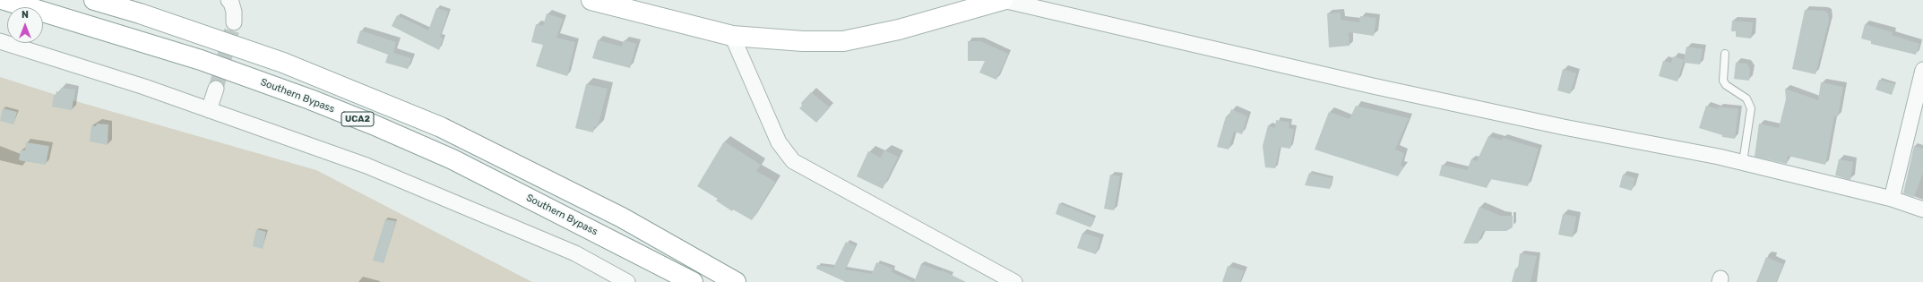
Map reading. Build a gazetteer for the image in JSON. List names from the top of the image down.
{
  "streets": {
    "main road": ["Southern Bypass", "UCA2"]
  },
  "north": "top"
}
